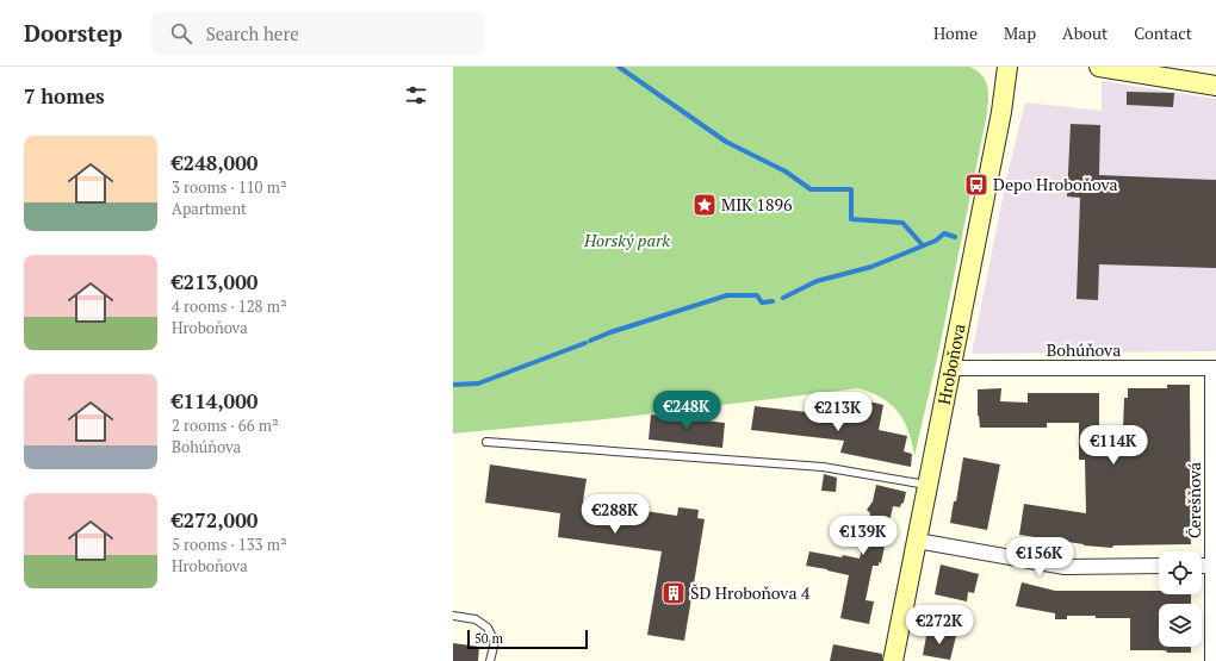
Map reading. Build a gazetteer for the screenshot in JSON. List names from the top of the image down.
{
  "streets": {
    "street": ["Bohúňova", "Hroboňova", "Čerešňová"]
  },
  "crossings": [
    ["Bohúňova", "Hroboňova"],
    ["Bohúňova", "Čerešňová"]
  ],
  "parks": ["Horský park"],
  "places": {
    "bus stop": ["Depo Hroboňova"],
    "place": ["MIK 1896"],
    "building": ["ŠD Hroboňova 4"]
  },
  "scale_bar": "50 m",
  "page": {
    "header": "Doorstep",
    "search": "Search here",
    "nav": [
      "Home",
      "Map",
      "About",
      "Contact"
    ],
    "heading": "7 homes",
    "list": [
      {
        "name": "€248,000",
        "note": "3 rooms · 110 m² · Apartment"
      },
      {
        "name": "€213,000",
        "note": "4 rooms · 128 m² · Hroboňova"
      },
      {
        "name": "€114,000",
        "note": "2 rooms · 66 m² · Bohúňova"
      },
      {
        "name": "€272,000",
        "note": "5 rooms · 133 m² · Hroboňova"
      }
    ],
    "price": [
      "€248K",
      "€213K",
      "€114K",
      "€288K",
      "€139K",
      "€156K",
      "€272K"
    ],
    "scale": "50 m"
  }
}
